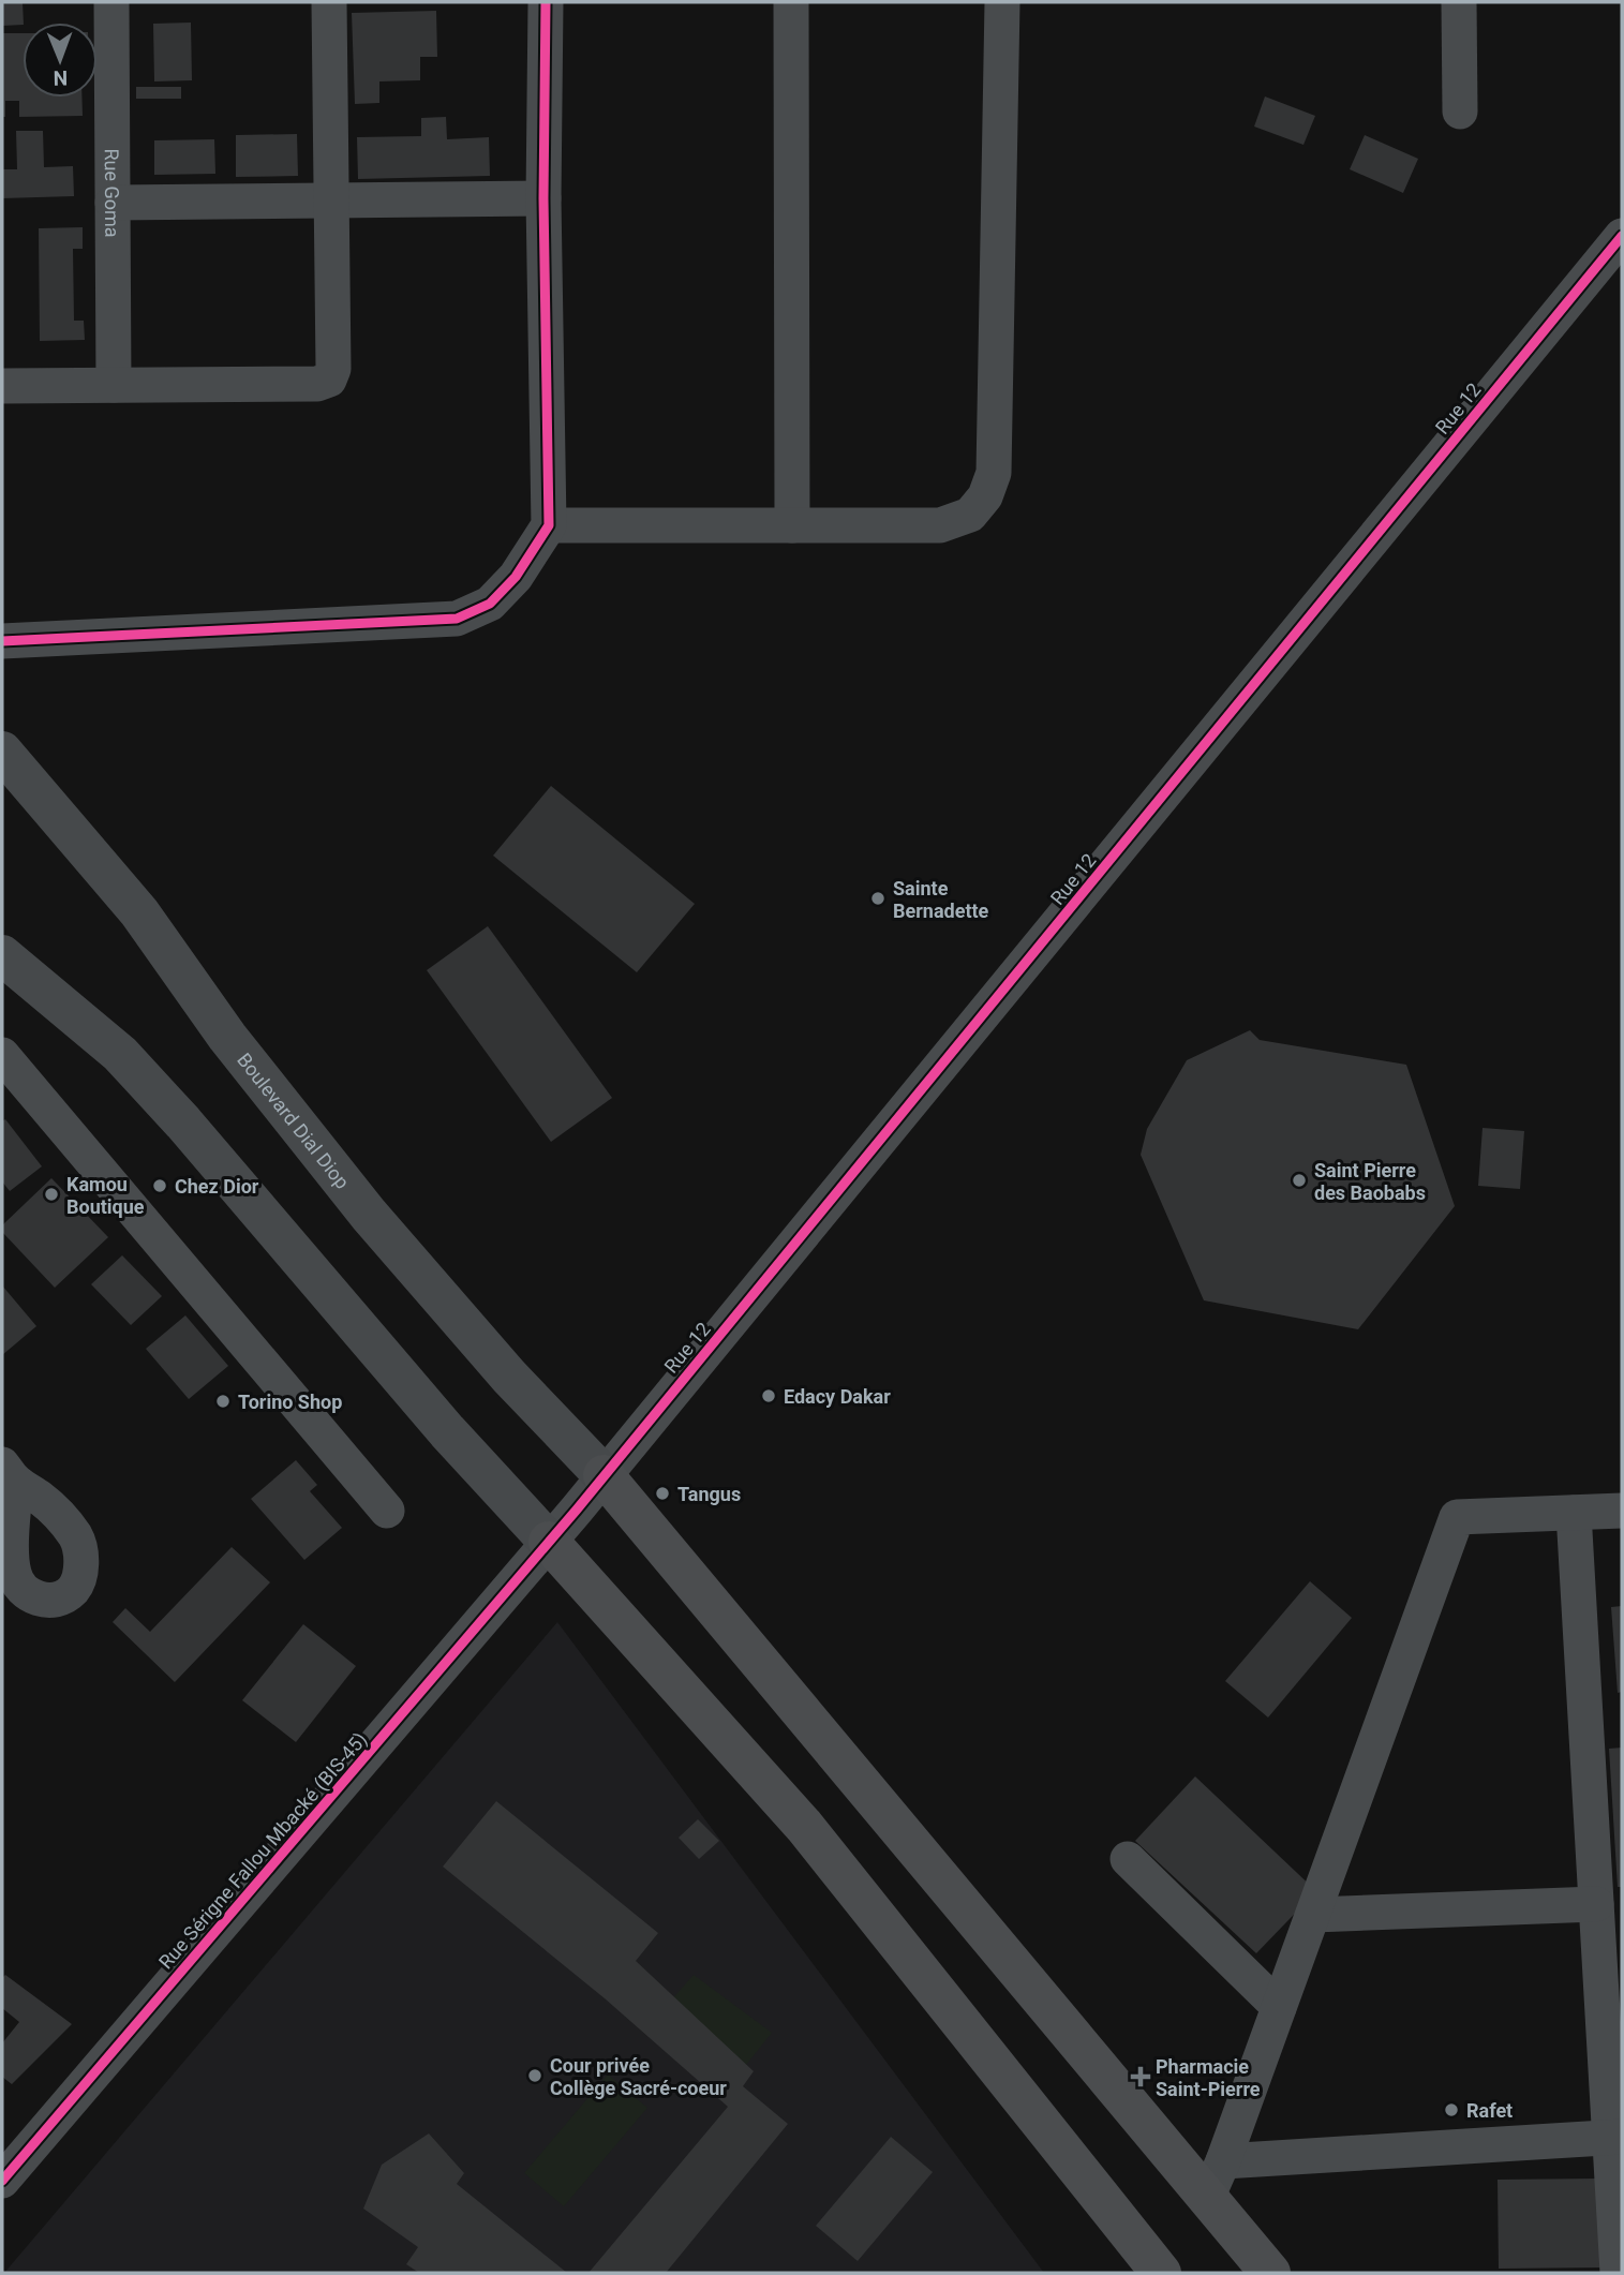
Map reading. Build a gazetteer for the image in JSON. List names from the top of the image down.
{
  "streets": {
    "street": [
      "Rue Goma",
      "Rue 12",
      "Boulevard Dial Diop",
      "Rue Sérigne Fallou Mbacké (BIS-45)"
    ]
  },
  "crossings": [
    ["Rue 12", "Boulevard Dial Diop"],
    ["Rue 12", "Rue Sérigne Fallou Mbacké (BIS-45)"]
  ],
  "places": {
    "other": [
      "Sainte Bernadette",
      "Saint Pierre des Baobabs",
      "Chez Dior",
      "Kamou Boutique",
      "Edacy Dakar",
      "Torino Shop",
      "Tangus",
      "Cour privée Collège Sacré-coeur",
      "Rafet"
    ],
    "health": ["Pharmacie Saint-Pierre"]
  },
  "north": "bottom"
}
